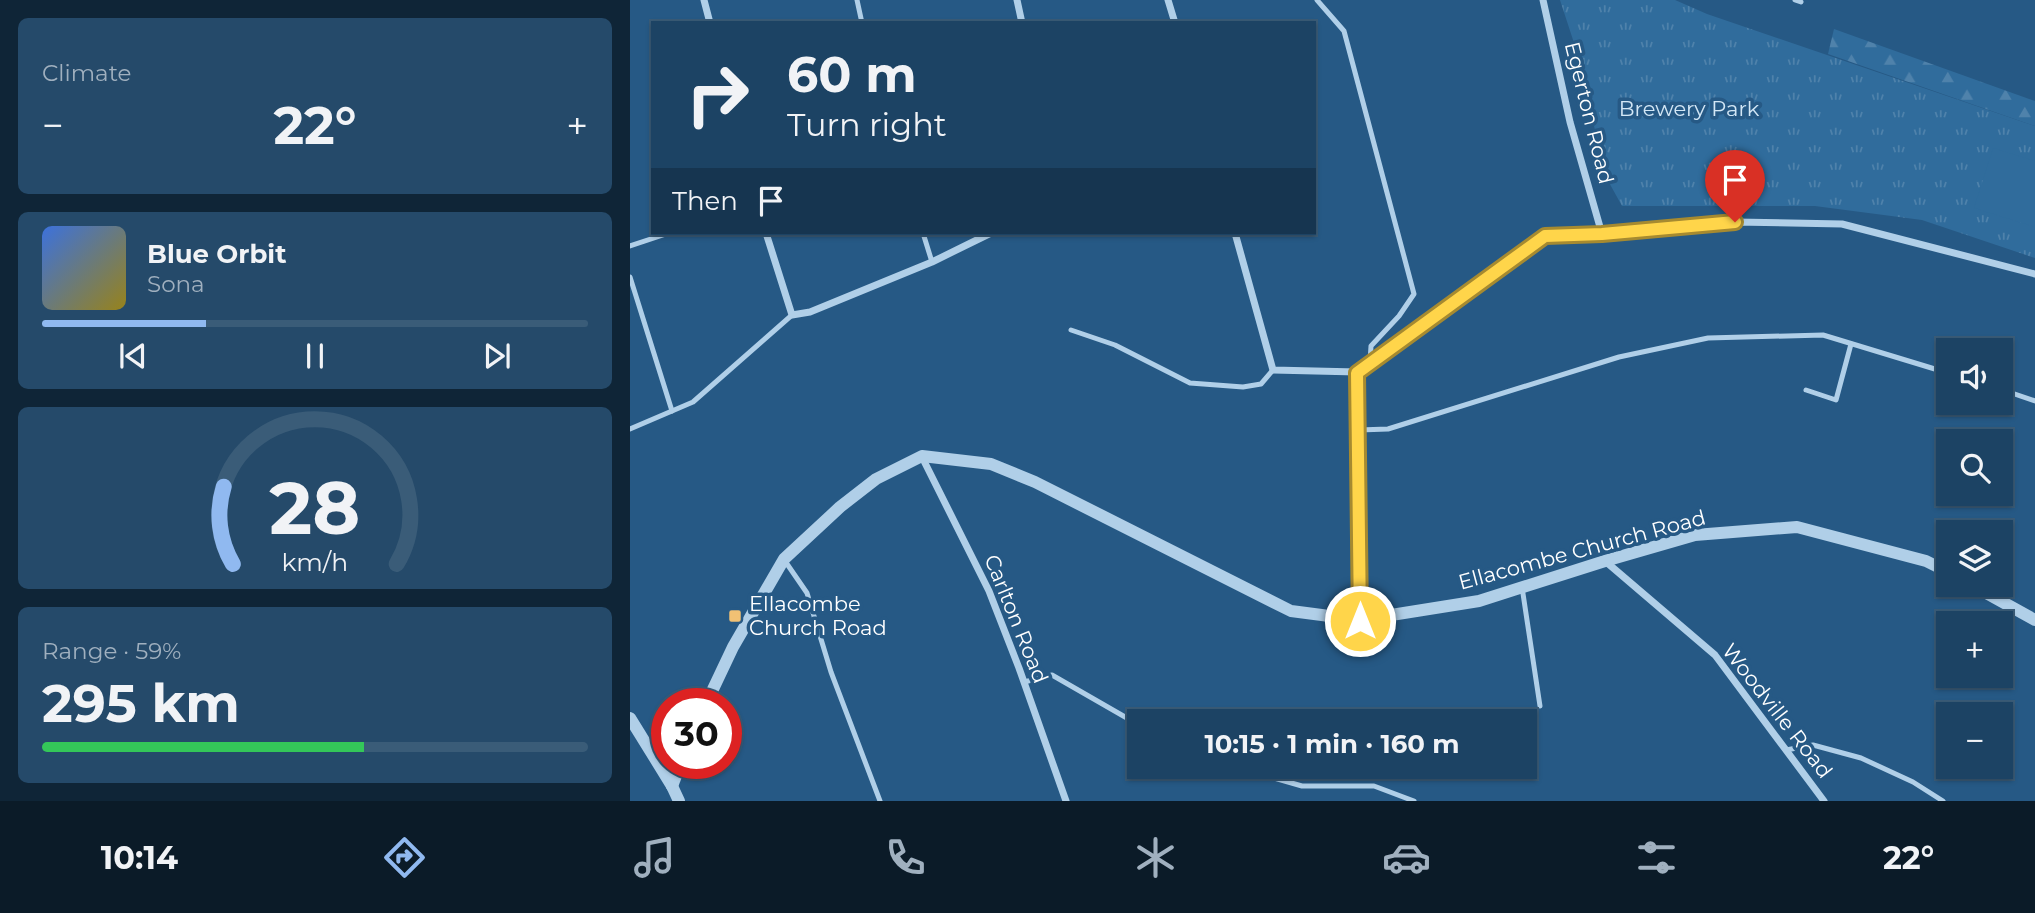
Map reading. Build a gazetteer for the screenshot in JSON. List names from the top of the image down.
{
  "streets": {
    "street": [
      "Egerton Road",
      "Ellacombe Church Road",
      "Carlton Road",
      "Woodville Road"
    ]
  },
  "crossings": [
    ["Ellacombe Church Road", "Carlton Road"],
    ["Ellacombe Church Road", "Woodville Road"]
  ],
  "parks": ["Brewery Park"],
  "places": {
    "transit": ["Ellacombe Church Road"]
  },
  "page": {
    "tile": [
      "Climate",
      ["Range · 59%", "295 km"]
    ],
    "turn": ["60 m", "Turn right"],
    "heat": ["−", "22°", "+"],
    "then": "Then",
    "song": ["Blue Orbit", "Sona"],
    "map_buttons": ["+", "−"],
    "limit": "30",
    "trip": "10:15 · 1 min · 160 m",
    "tabs": ["10:14", "22°"],
    "gauge": ["28", "km/h"]
  }
}
